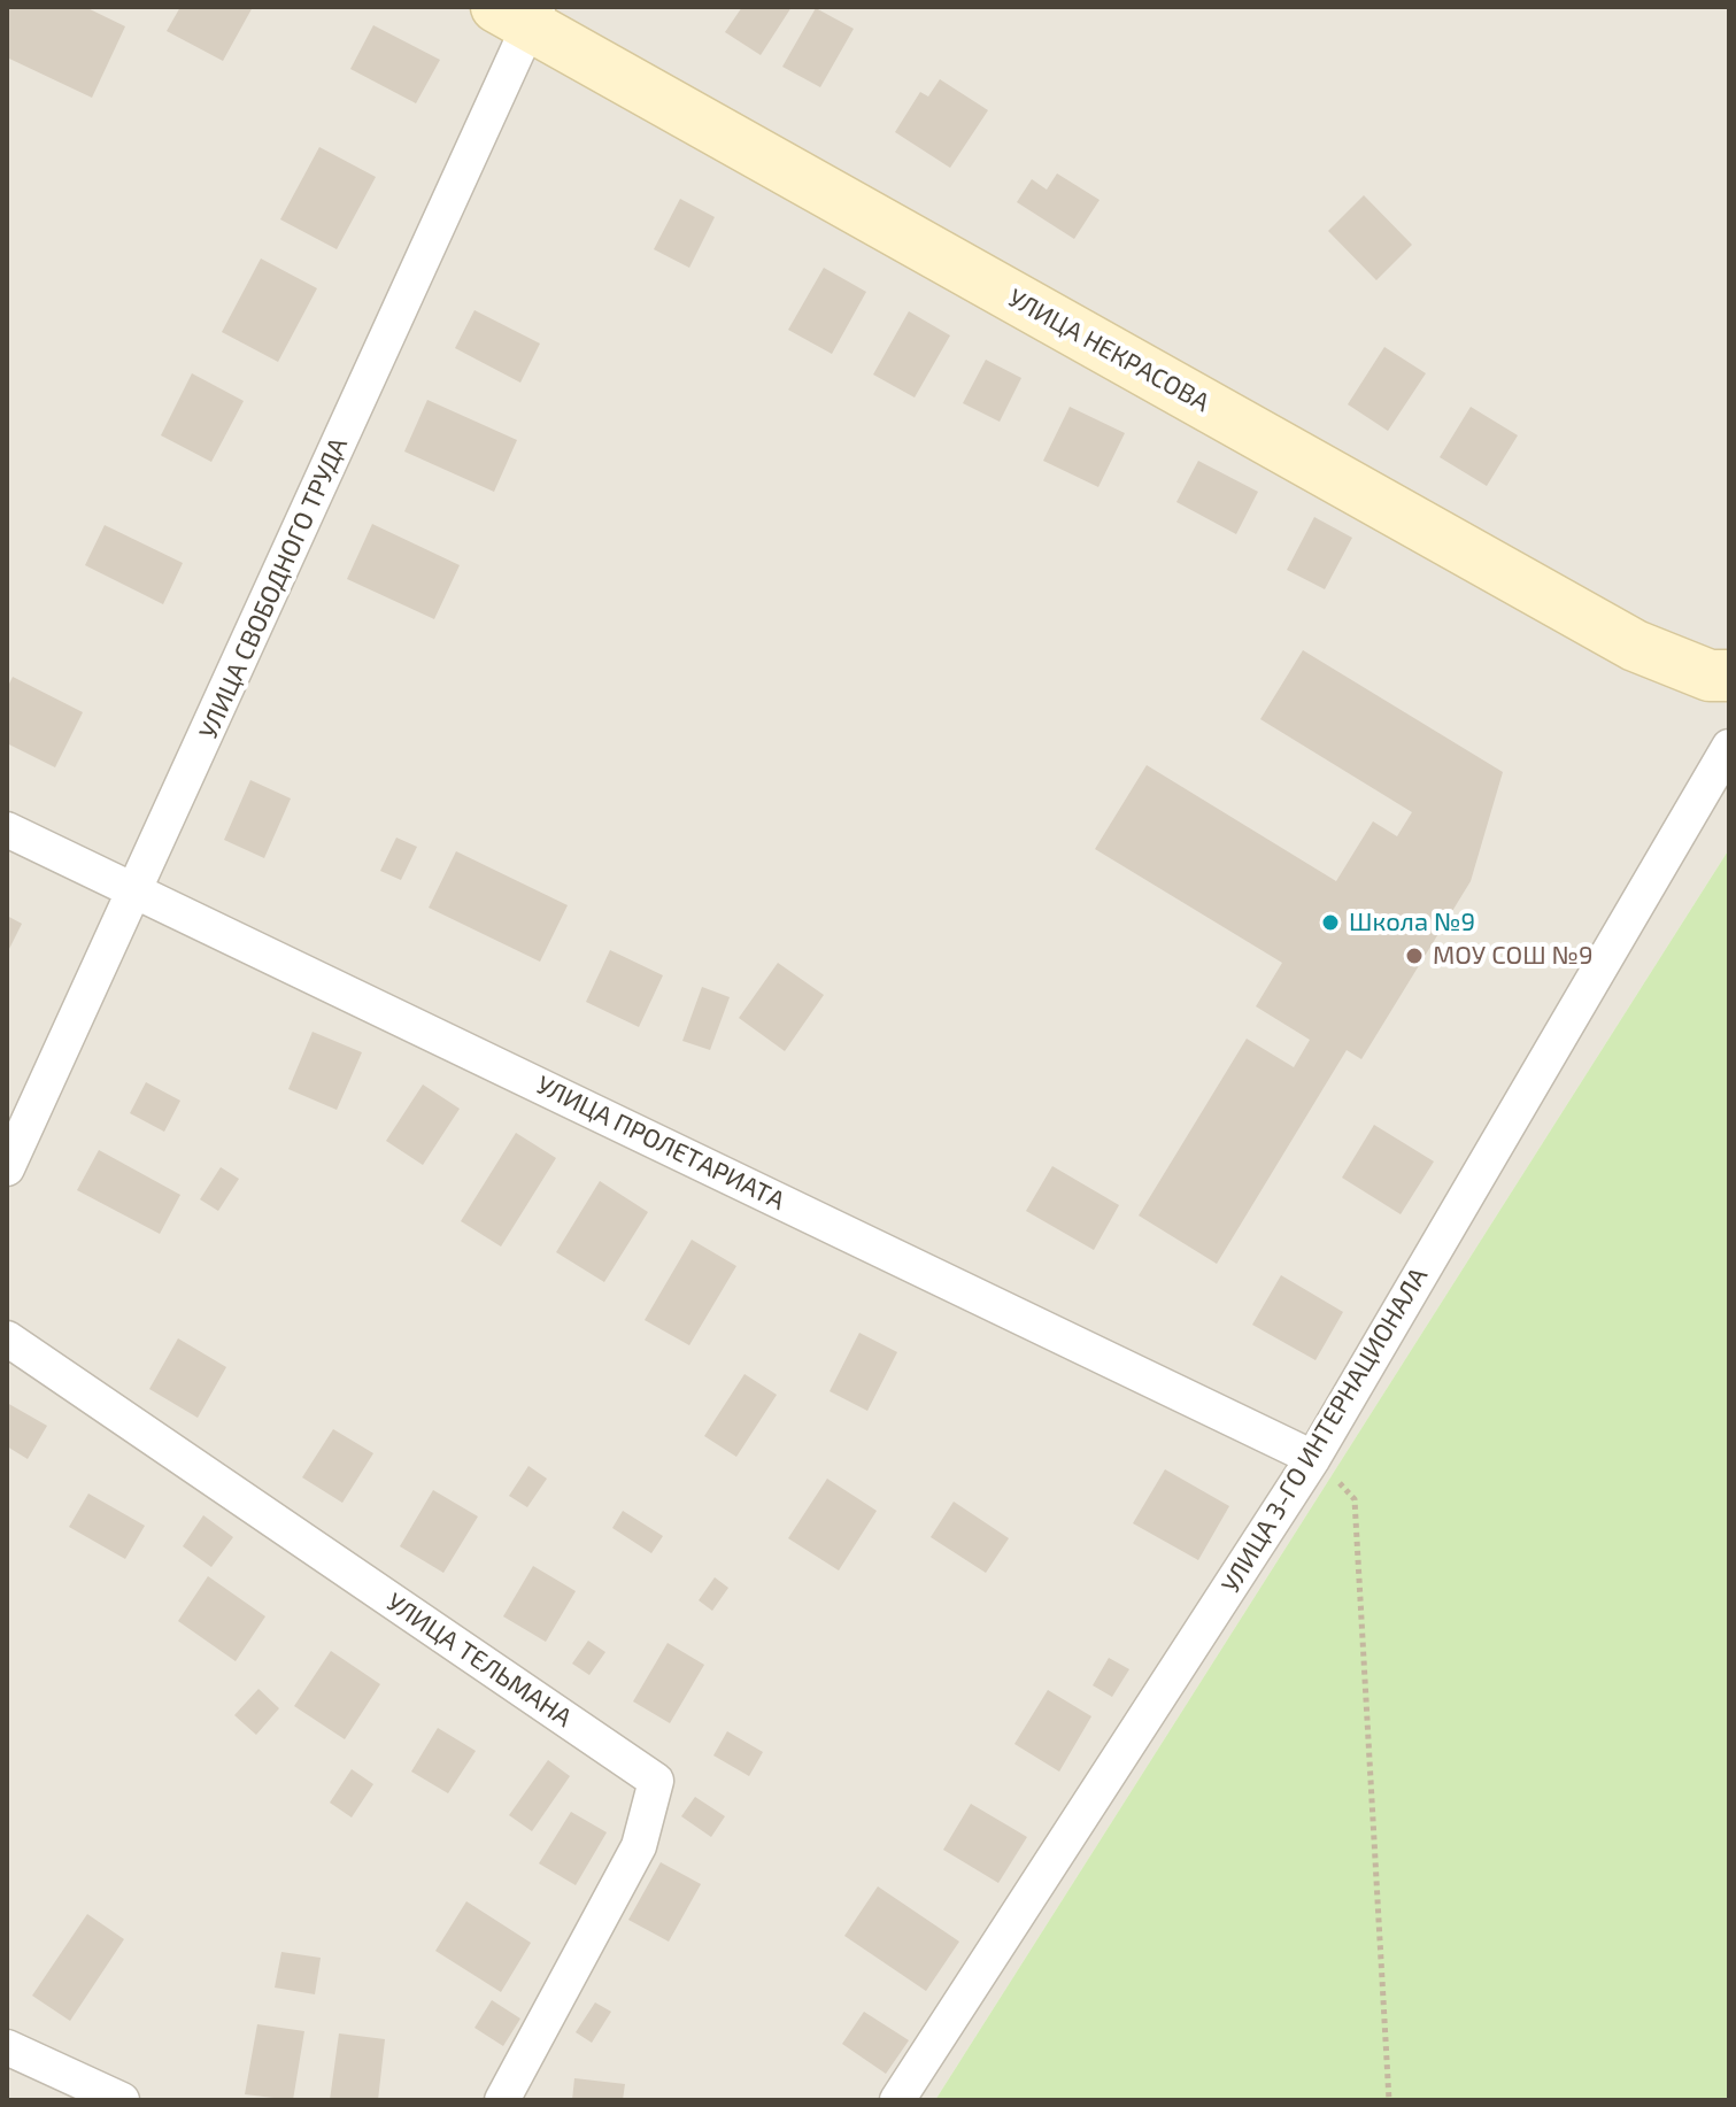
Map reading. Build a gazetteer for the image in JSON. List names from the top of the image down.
{
  "streets": {
    "street": [
      "УЛИЦА НЕКРАСОВА",
      "УЛИЦА СВОБОДНОГО ТРУДА",
      "УЛИЦА ПРОЛЕТАРИАТА",
      "УЛИЦА 3-ГО ИНТЕРНАЦИОНАЛА",
      "УЛИЦА ТЕЛЬМАНА"
    ]
  },
  "crossings": [
    ["УЛИЦА НЕКРАСОВА", "УЛИЦА СВОБОДНОГО ТРУДА"],
    ["УЛИЦА СВОБОДНОГО ТРУДА", "УЛИЦА ПРОЛЕТАРИАТА"],
    ["УЛИЦА ПРОЛЕТАРИАТА", "УЛИЦА 3-ГО ИНТЕРНАЦИОНАЛА"]
  ],
  "places": ["Школа №9", "МОУ СОШ №9"]
}
